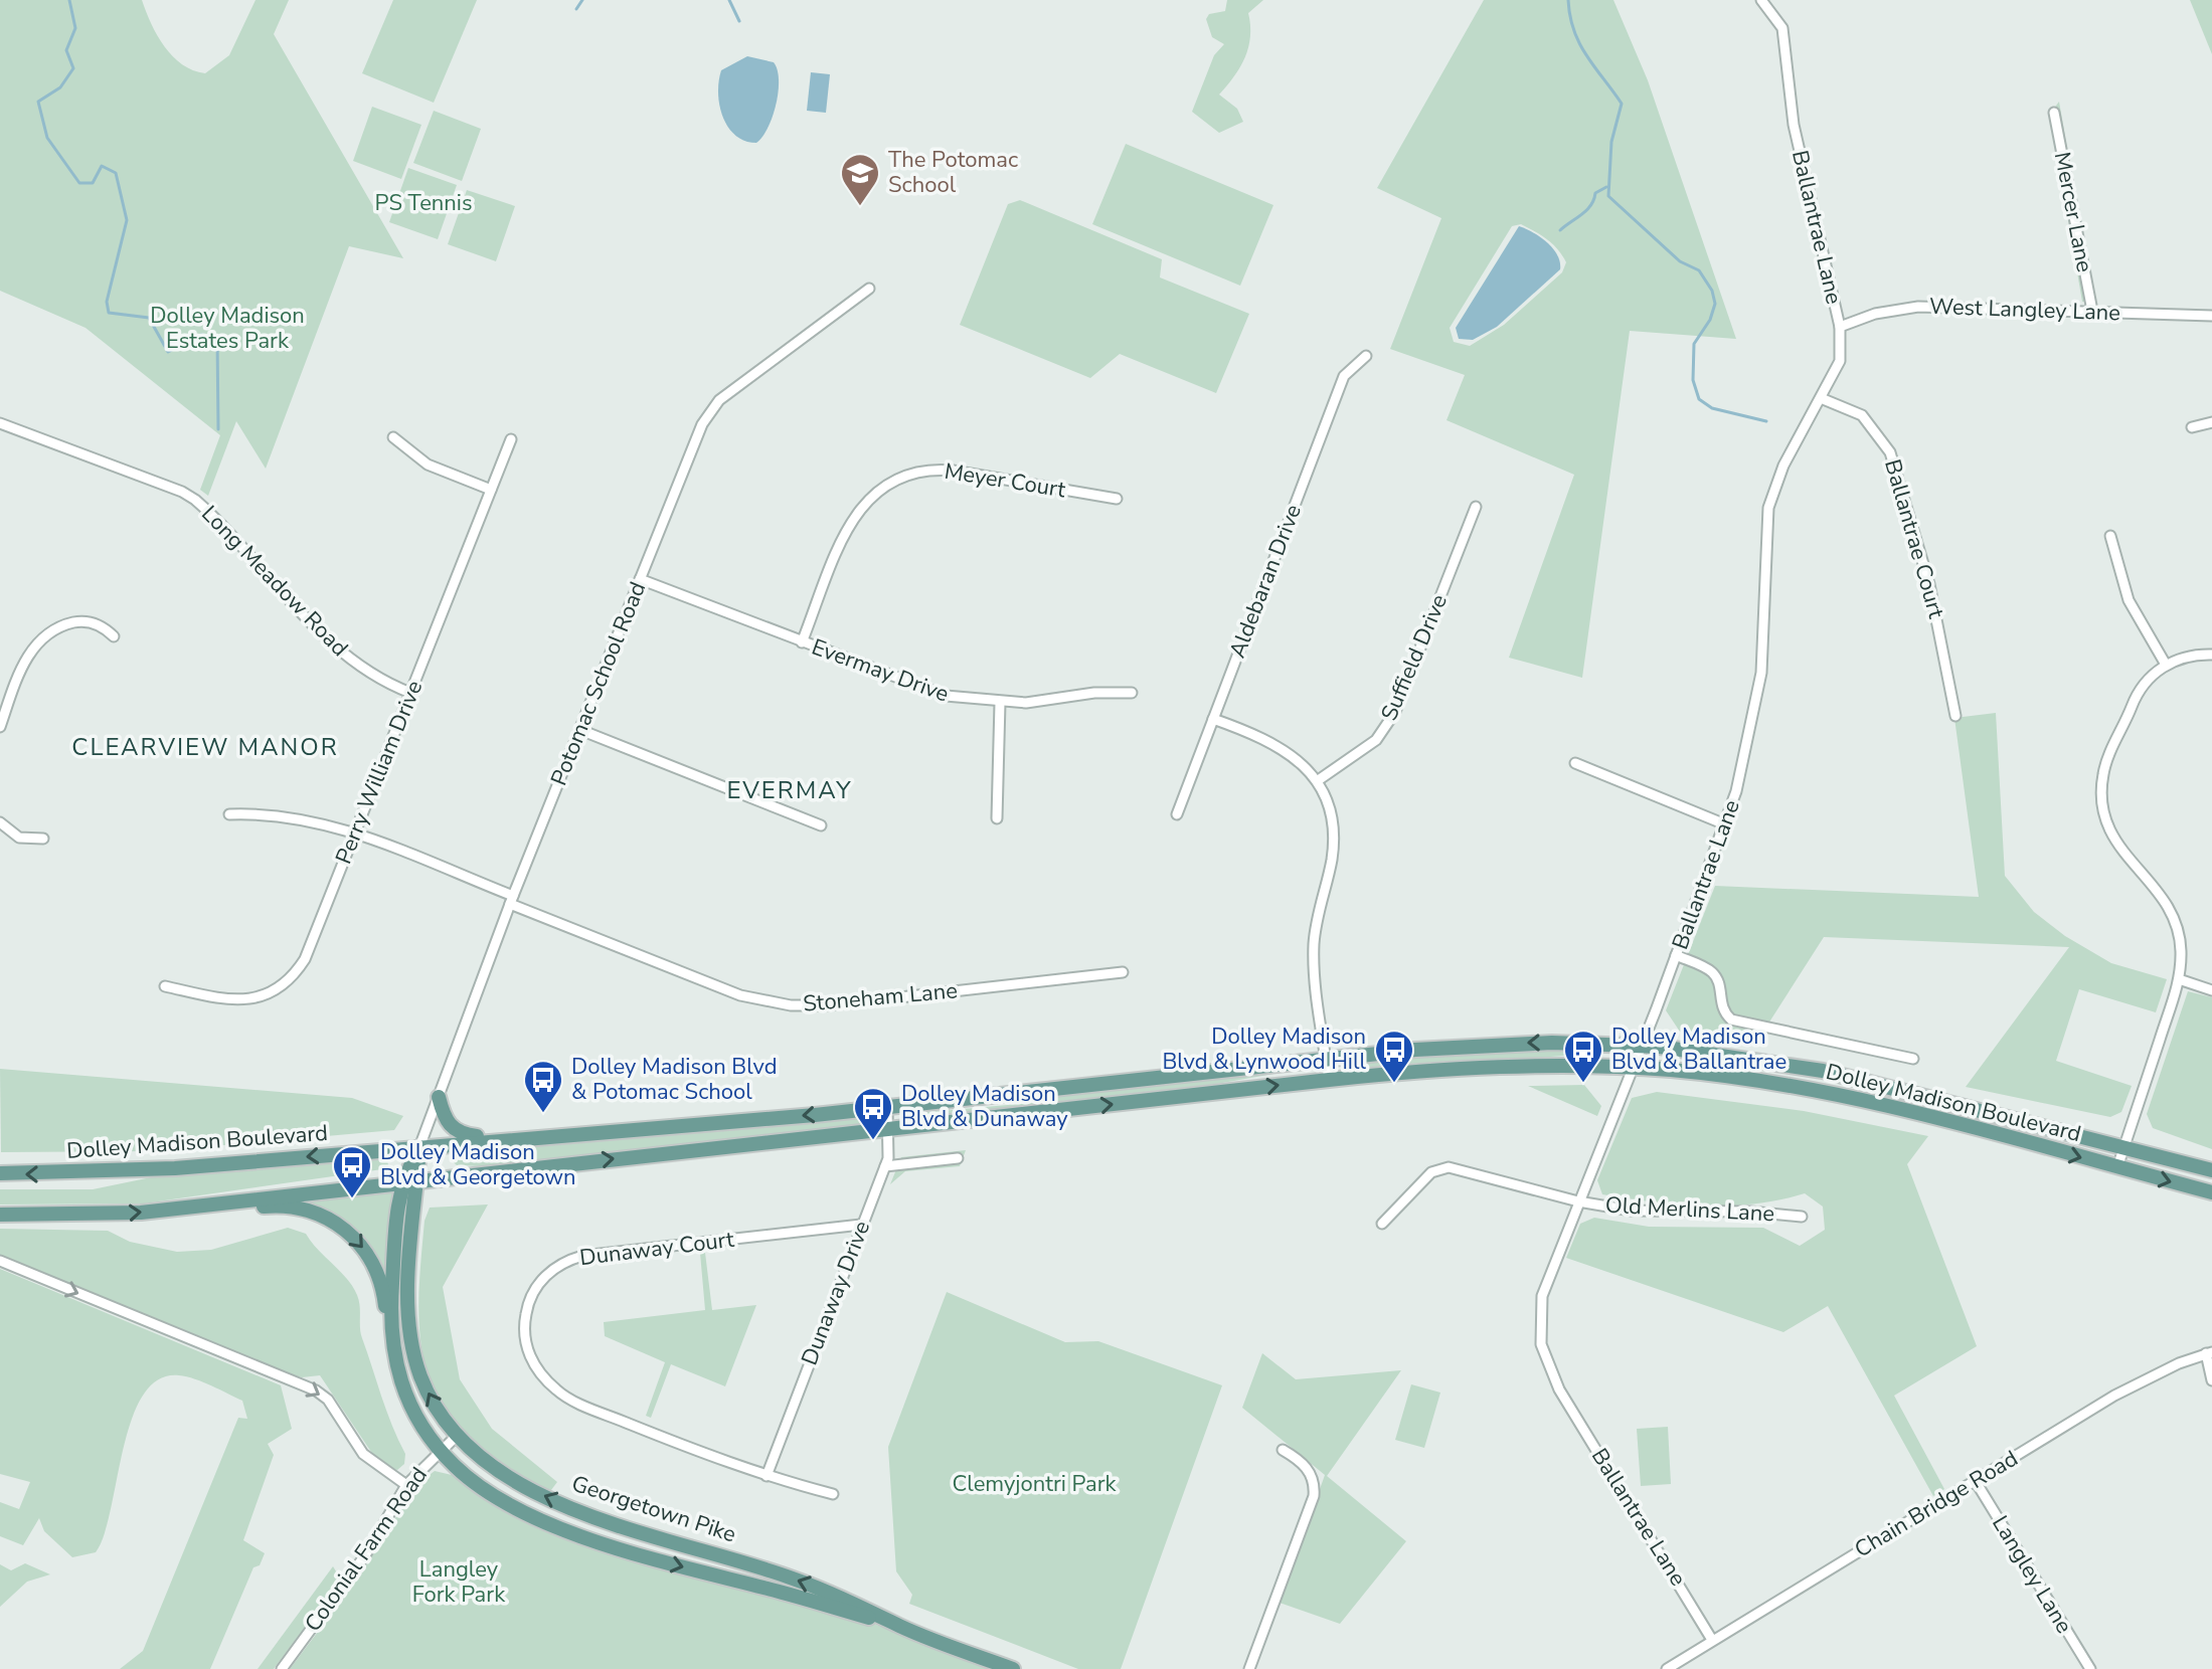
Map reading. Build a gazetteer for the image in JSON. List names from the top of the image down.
{
  "streets": {
    "main road": ["Dolley Madison Boulevard", "Georgetown Pike"],
    "street": [
      "Mercer Lane",
      "Ballantrae Lane",
      "West Langley Lane",
      "Meyer Court",
      "Ballantrae Court",
      "Long Meadow Road",
      "Aldebaran Drive",
      "Suffield Drive",
      "Evermay Drive",
      "Potomac School Road",
      "Perry William Drive",
      "Stoneham Lane",
      "Old Merlins Lane",
      "Dunaway Court",
      "Dunaway Drive",
      "Chain Bridge Road",
      "Colonial Farm Road",
      "Langley Lane"
    ]
  },
  "crossings": [
    ["Mercer Lane", "West Langley Lane"],
    ["Ballantrae Lane", "West Langley Lane"],
    ["Ballantrae Lane", "Ballantrae Court"],
    ["Ballantrae Lane", "Dolley Madison Boulevard"],
    ["Ballantrae Lane", "Old Merlins Lane"],
    ["Ballantrae Lane", "Chain Bridge Road"],
    ["Meyer Court", "Evermay Drive"],
    ["Long Meadow Road", "Perry William Drive"],
    ["Evermay Drive", "Potomac School Road"],
    ["Potomac School Road", "Stoneham Lane"],
    ["Potomac School Road", "Dolley Madison Boulevard"],
    ["Potomac School Road", "Georgetown Pike"],
    ["Perry William Drive", "Stoneham Lane"],
    ["Dolley Madison Boulevard", "Dunaway Drive"],
    ["Dolley Madison Boulevard", "Georgetown Pike"],
    ["Dunaway Court", "Dunaway Drive"],
    ["Chain Bridge Road", "Langley Lane"],
    ["Georgetown Pike", "Colonial Farm Road"]
  ],
  "districts": ["CLEARVIEW MANOR", "EVERMAY"],
  "parks": [
    "PS Tennis",
    "Dolley Madison Estates Park",
    "Clemyjontri Park",
    "Langley Fork Park"
  ],
  "places": {
    "school or university": ["The Potomac School"],
    "bus stop": [
      "Dolley Madison Blvd & Lynwood Hill",
      "Dolley Madison Blvd & Ballantrae",
      "Dolley Madison Blvd & Potomac School",
      "Dolley Madison Blvd & Dunaway",
      "Dolley Madison Blvd & Georgetown"
    ]
  }
}
